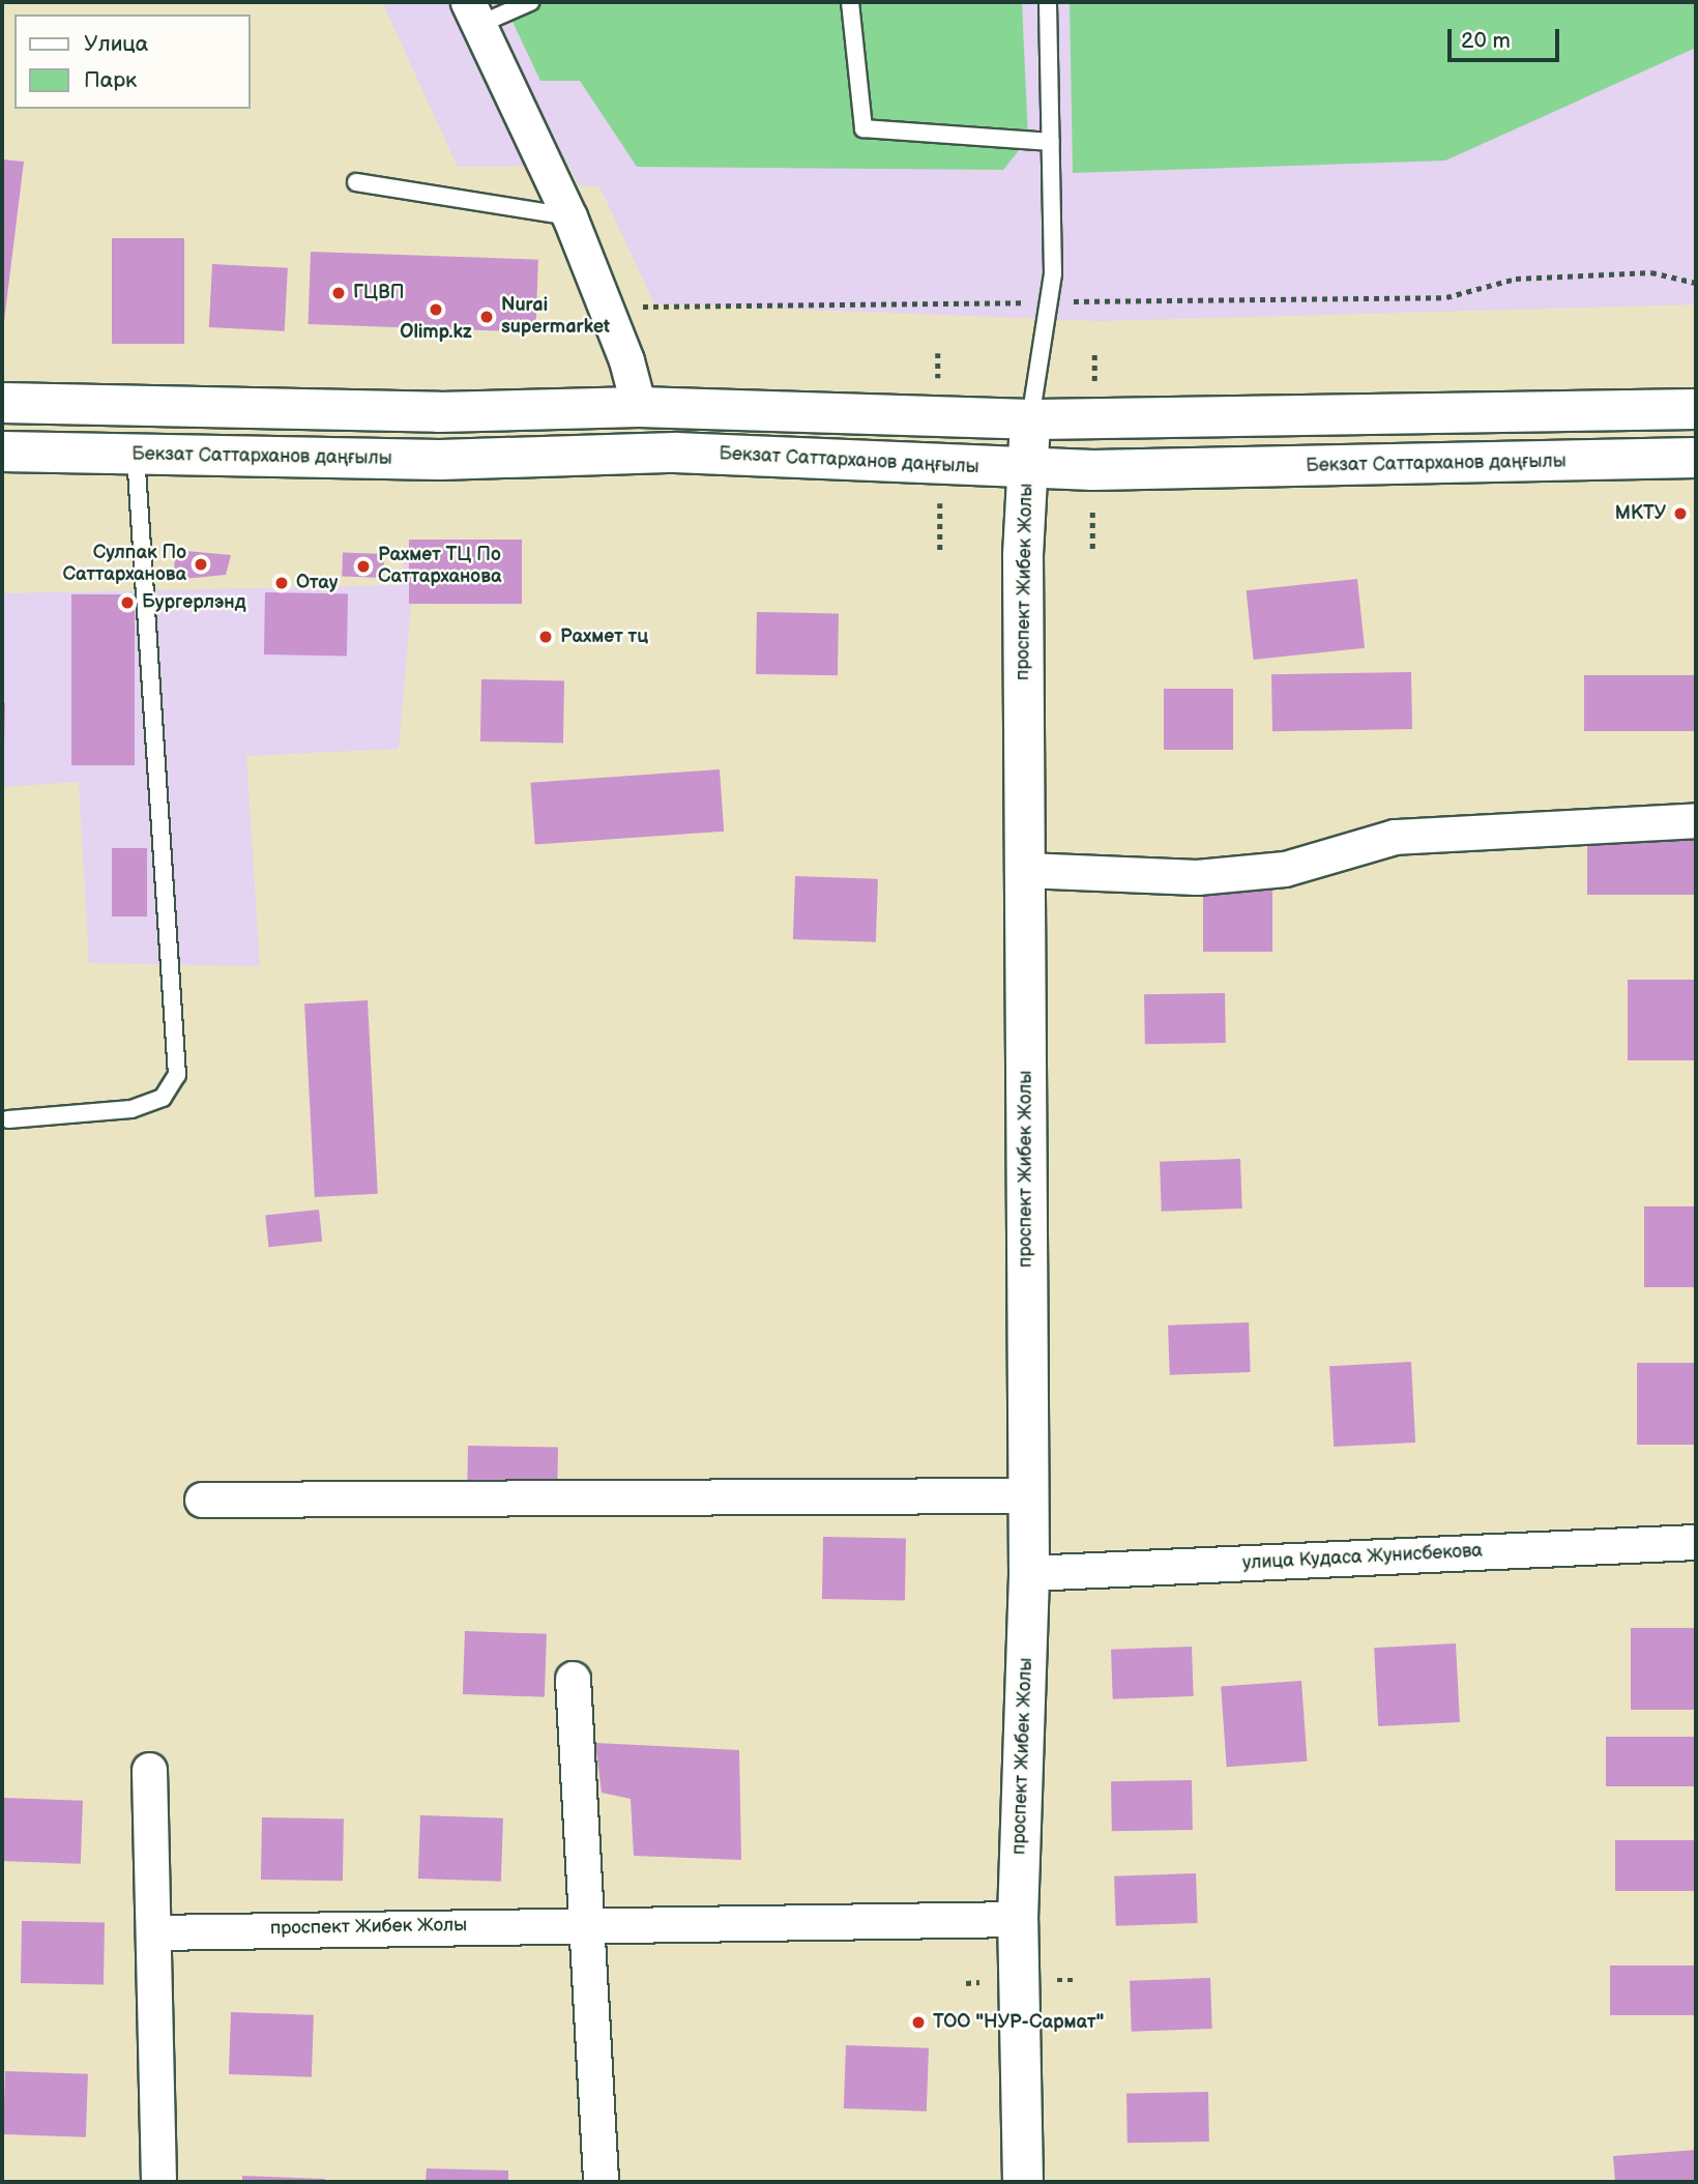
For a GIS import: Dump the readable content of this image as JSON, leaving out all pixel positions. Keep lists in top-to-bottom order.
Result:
{
  "streets": {
    "main road": ["Бекзат Саттарханов даңғылы", "проспект Жибек Жолы"],
    "street": ["улица Кудаса Жунисбекова"]
  },
  "crossings": [
    ["Бекзат Саттарханов даңғылы", "проспект Жибек Жолы"],
    ["проспект Жибек Жолы", "улица Кудаса Жунисбекова"]
  ],
  "places": [
    "ГЦВП",
    "Olimp.kz",
    "Nurai supermarket",
    "МКТУ",
    "Сулпак По Саттарханова",
    "Рахмет ТЦ По Саттарханова",
    "Отау",
    "Бургерлэнд",
    "Рахмет тц",
    "ТОО \"НУР-Сармат\""
  ],
  "legend": ["Улица", "Парк"],
  "scale_bar": "20 m"
}
